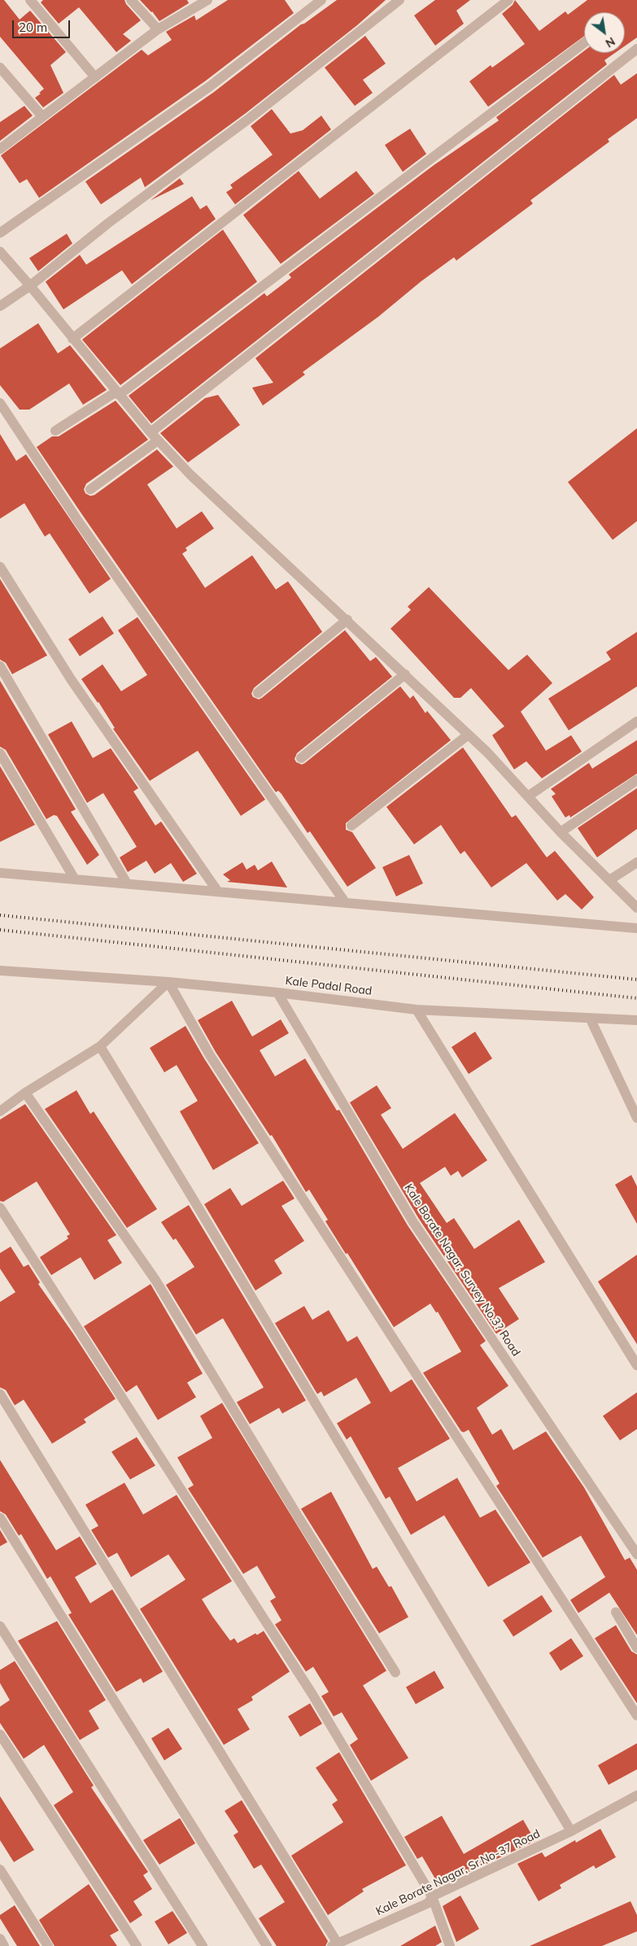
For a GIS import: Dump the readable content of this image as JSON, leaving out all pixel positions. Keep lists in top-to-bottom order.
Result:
{
  "streets": {
    "street": ["Kale Padal Road", "Kale Borate Nagar, Survey No.3? Road", "Kale Borate Nagar, Sr.No-37 Road"]
  },
  "crossings": [
    ["Kale Padal Road", "Kale Borate Nagar, Survey No.3? Road"]
  ],
  "scale_bar": "20 m",
  "north": "bottom right"
}
